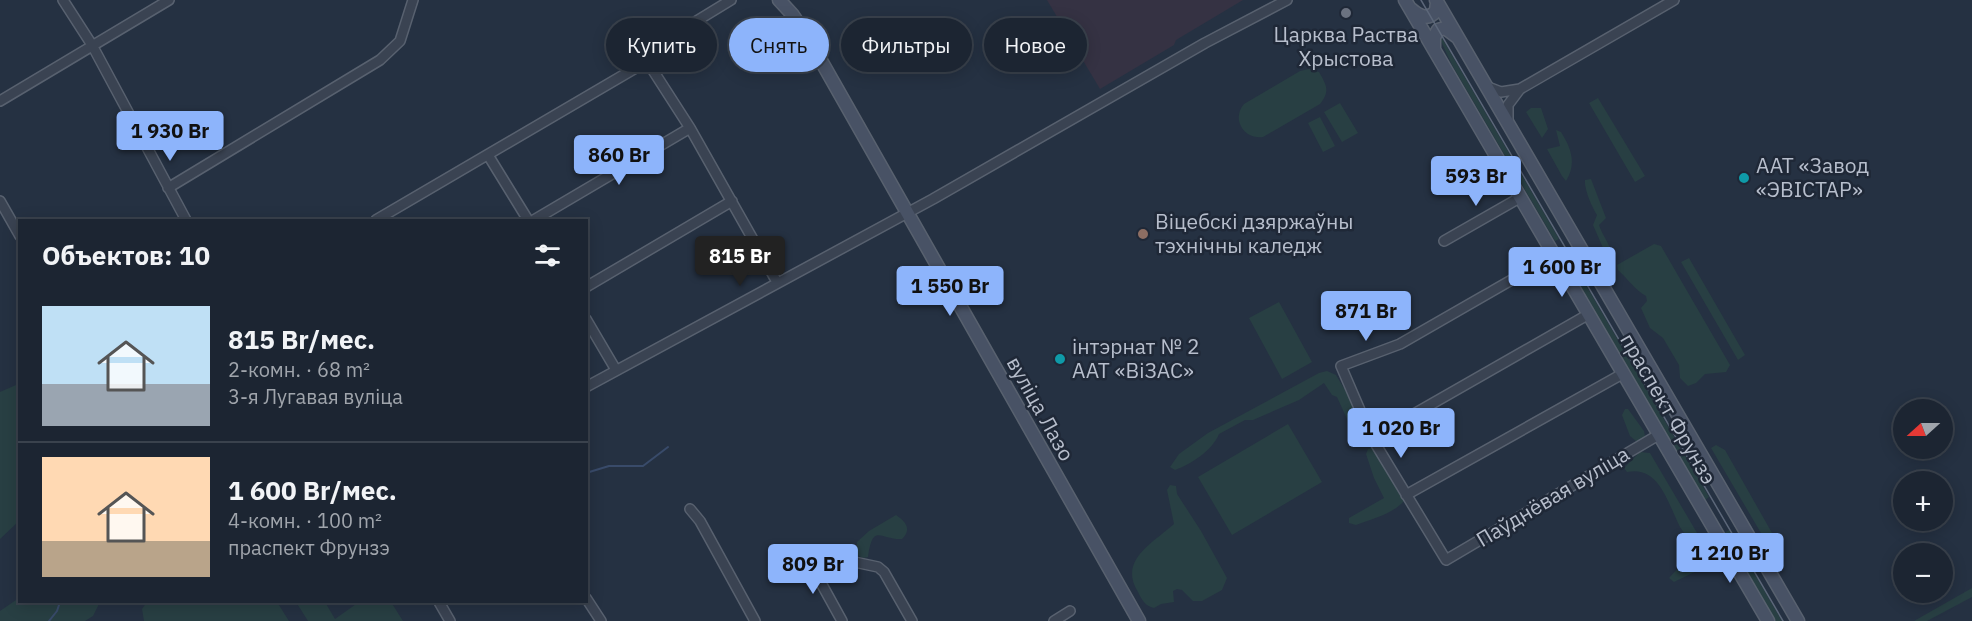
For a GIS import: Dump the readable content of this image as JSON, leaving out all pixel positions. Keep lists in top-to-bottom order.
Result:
{
  "streets": {
    "main road": ["вуліца Лазо", "праспект Фрунзэ"],
    "street": ["Паўднёвая вуліца"]
  },
  "crossings": [
    ["праспект Фрунзэ", "Паўднёвая вуліца"]
  ],
  "places": [
    "Царква Раства Хрыстова",
    "ААТ «Завод «ЭВІСТАР»",
    "Віцебскі дзяржаўны тэхнічны каледж",
    "інтэрнат № 2 ААТ «ВіЗАС»"
  ],
  "north": "left",
  "page": {
    "chip": [
      "Купить",
      "Снять",
      "Фильтры",
      "Новое"
    ],
    "price": [
      "1 930 Br",
      "860 Br",
      "593 Br",
      "815 Br",
      "1 600 Br",
      "1 550 Br",
      "871 Br",
      "1 020 Br",
      "1 210 Br",
      "809 Br"
    ],
    "heading": "Объектов: 10",
    "list": [
      {
        "name": "815 Br/мес.",
        "note": "2-комн. · 68 m² · 3-я Лугавая вуліца"
      },
      {
        "name": "1 600 Br/мес.",
        "note": "4-комн. · 100 m² · праспект Фрунзэ"
      }
    ],
    "map_buttons": ["+", "−"]
  }
}
